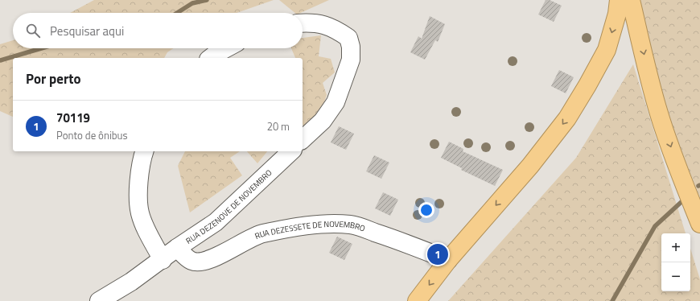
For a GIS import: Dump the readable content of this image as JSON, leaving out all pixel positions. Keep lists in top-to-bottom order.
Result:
{
  "streets": {
    "street": ["RUA DEZENOVE DE NOVEMBRO", "RUA DEZESSETE DE NOVEMBRO"]
  },
  "crossings": [
    ["RUA DEZENOVE DE NOVEMBRO", "RUA DEZESSETE DE NOVEMBRO"]
  ],
  "page": {
    "search": "Pesquisar aqui",
    "heading": "Por perto",
    "list": [
      {
        "mark": "1",
        "name": "70119",
        "note": "Ponto de ônibus",
        "value": "20 m"
      }
    ],
    "map_buttons": ["+", "−"],
    "pins": "1"
  }
}
